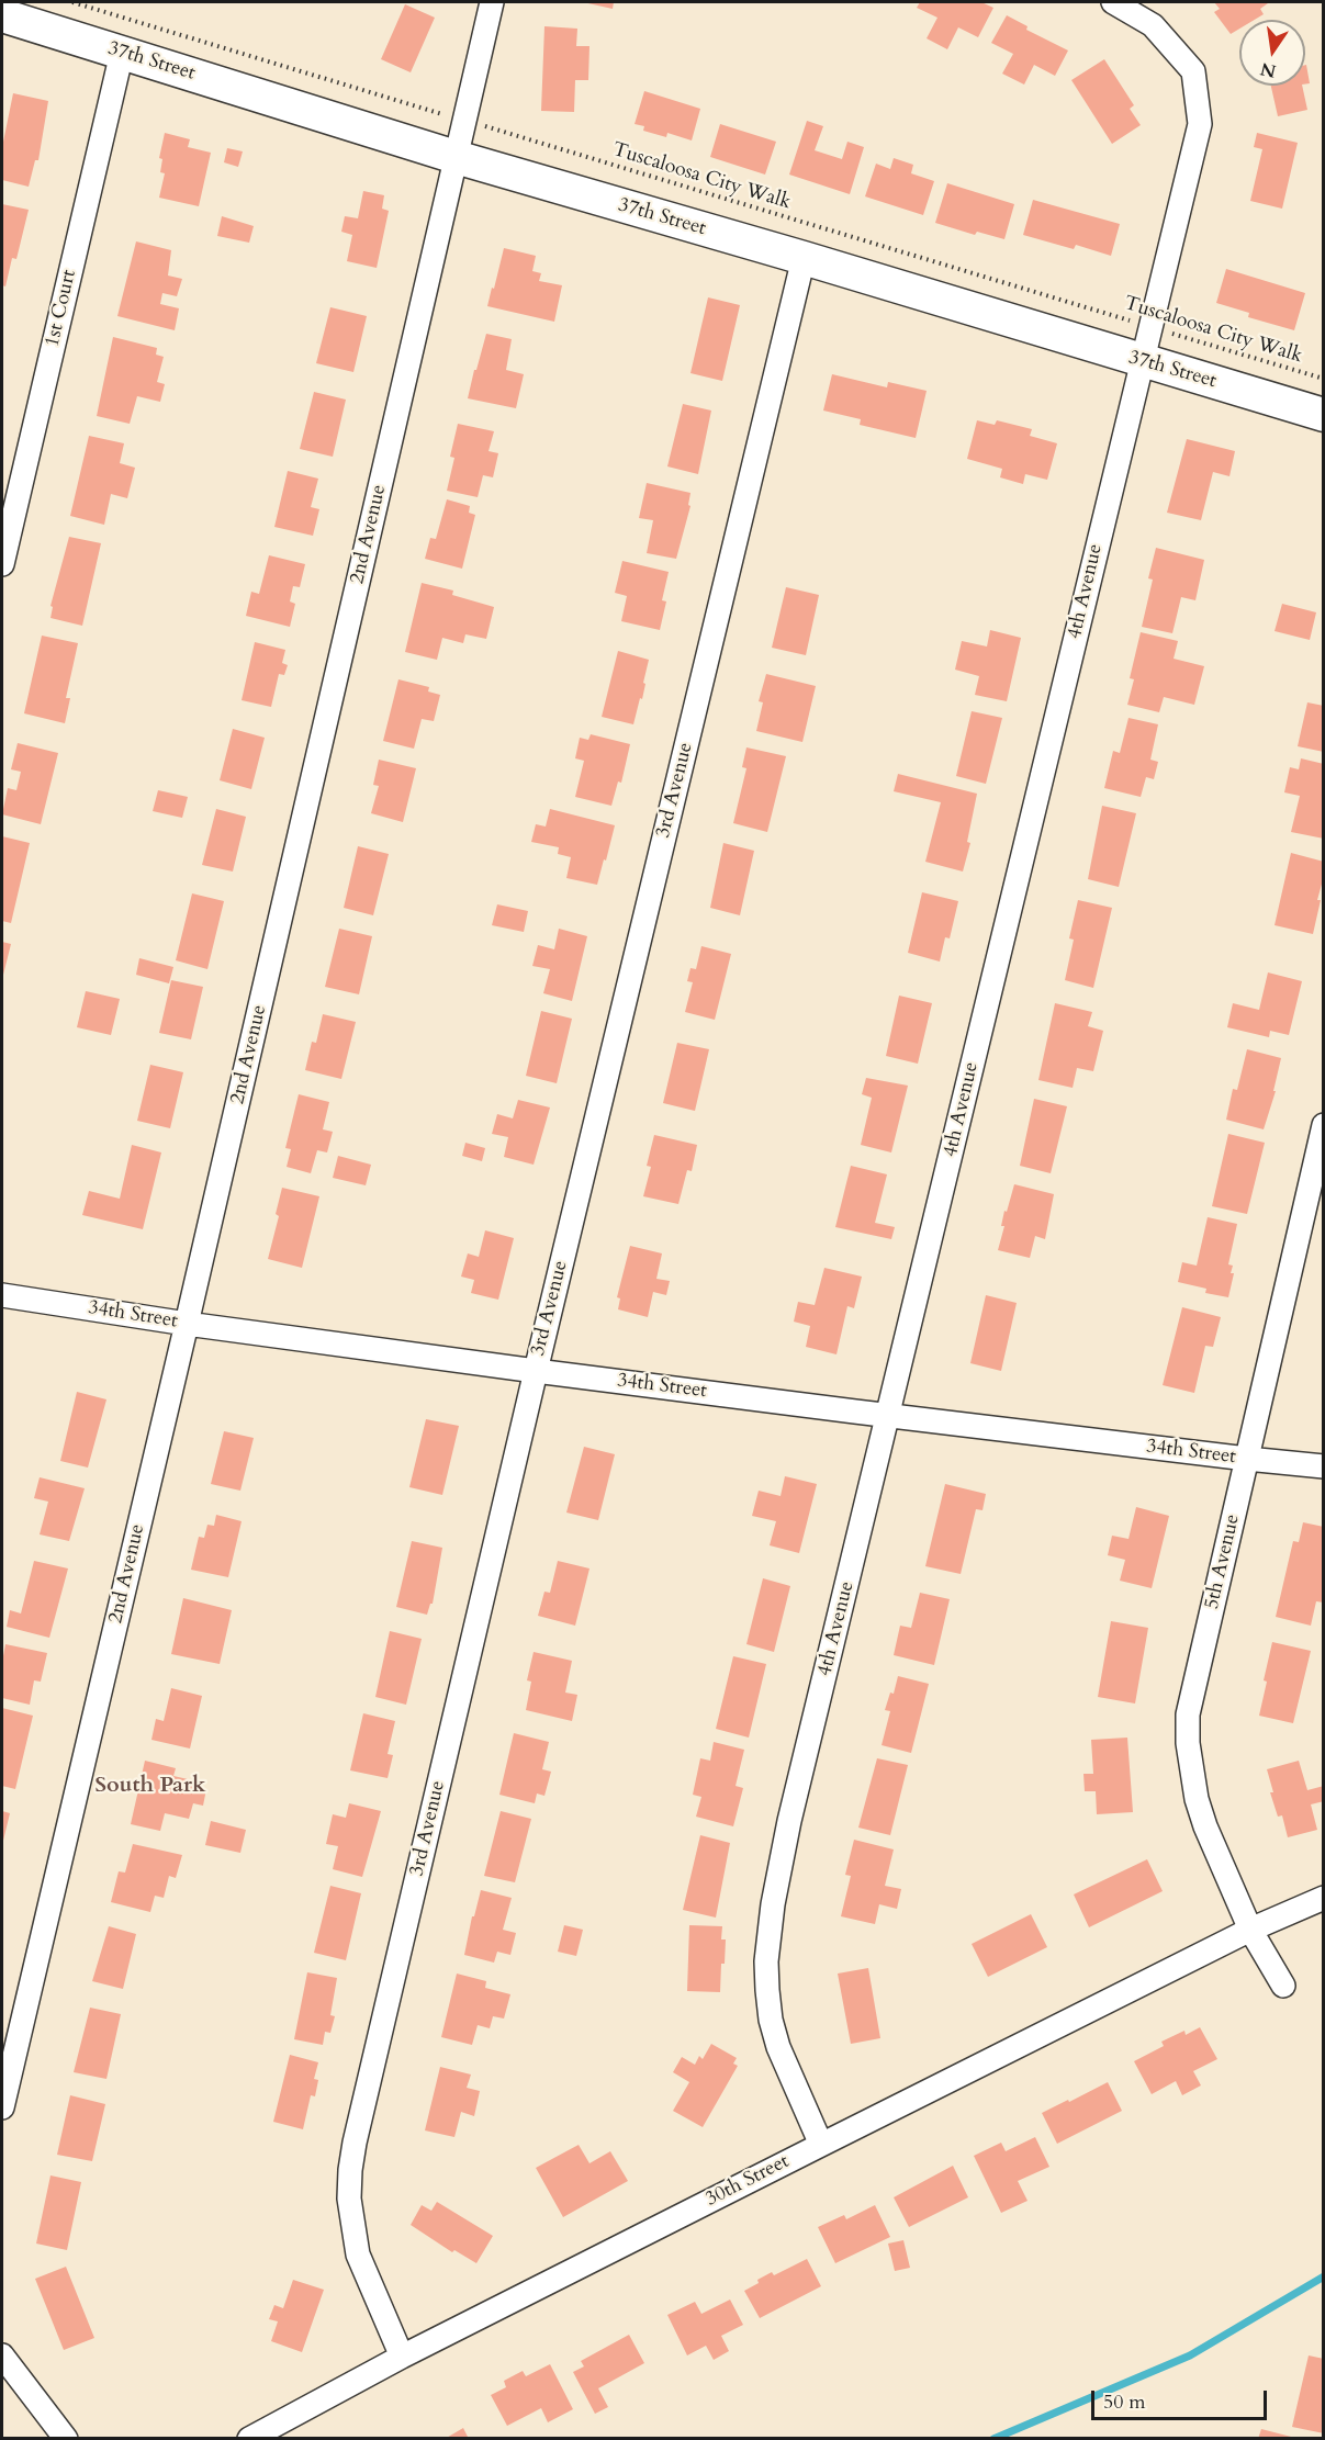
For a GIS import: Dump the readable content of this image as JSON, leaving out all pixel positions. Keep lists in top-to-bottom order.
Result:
{
  "streets": {
    "street": [
      "37th Street",
      "1st Court",
      "2nd Avenue",
      "4th Avenue",
      "3rd Avenue",
      "34th Street",
      "5th Avenue",
      "30th Street"
    ],
    "path": ["Tuscaloosa City Walk"]
  },
  "crossings": [
    ["37th Street", "1st Court"],
    ["37th Street", "2nd Avenue"],
    ["37th Street", "4th Avenue"],
    ["37th Street", "3rd Avenue"],
    ["Tuscaloosa City Walk", "2nd Avenue"],
    ["Tuscaloosa City Walk", "4th Avenue"],
    ["2nd Avenue", "34th Street"],
    ["4th Avenue", "34th Street"],
    ["4th Avenue", "30th Street"],
    ["3rd Avenue", "34th Street"],
    ["3rd Avenue", "30th Street"],
    ["34th Street", "5th Avenue"],
    ["5th Avenue", "30th Street"]
  ],
  "districts": ["South Park"],
  "scale_bar": "50 m",
  "north": "bottom"
}
